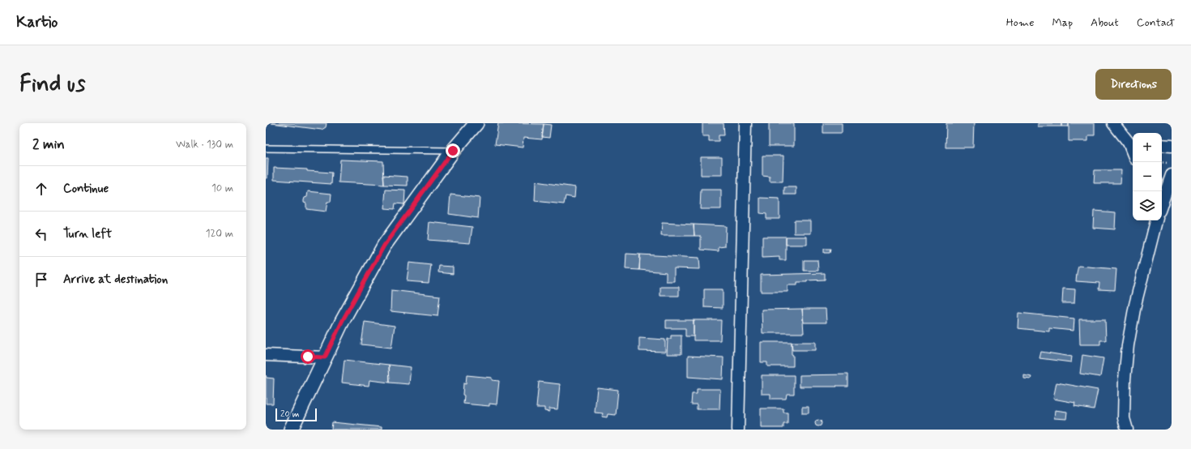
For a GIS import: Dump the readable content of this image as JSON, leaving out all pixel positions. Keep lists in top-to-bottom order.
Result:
{
  "scale_bar": "20 m",
  "page": {
    "header": "Kartio",
    "nav": [
      "Home",
      "Map",
      "About",
      "Contact"
    ],
    "buttons": "Directions",
    "title": "Find us",
    "heading": ["2 min", "Walk · 130 m"],
    "map_buttons": ["+", "−"],
    "list": [
      ["Continue", "10 m"],
      ["Turn left", "120 m"],
      "Arrive at destination"
    ],
    "scale": "20 m"
  }
}
